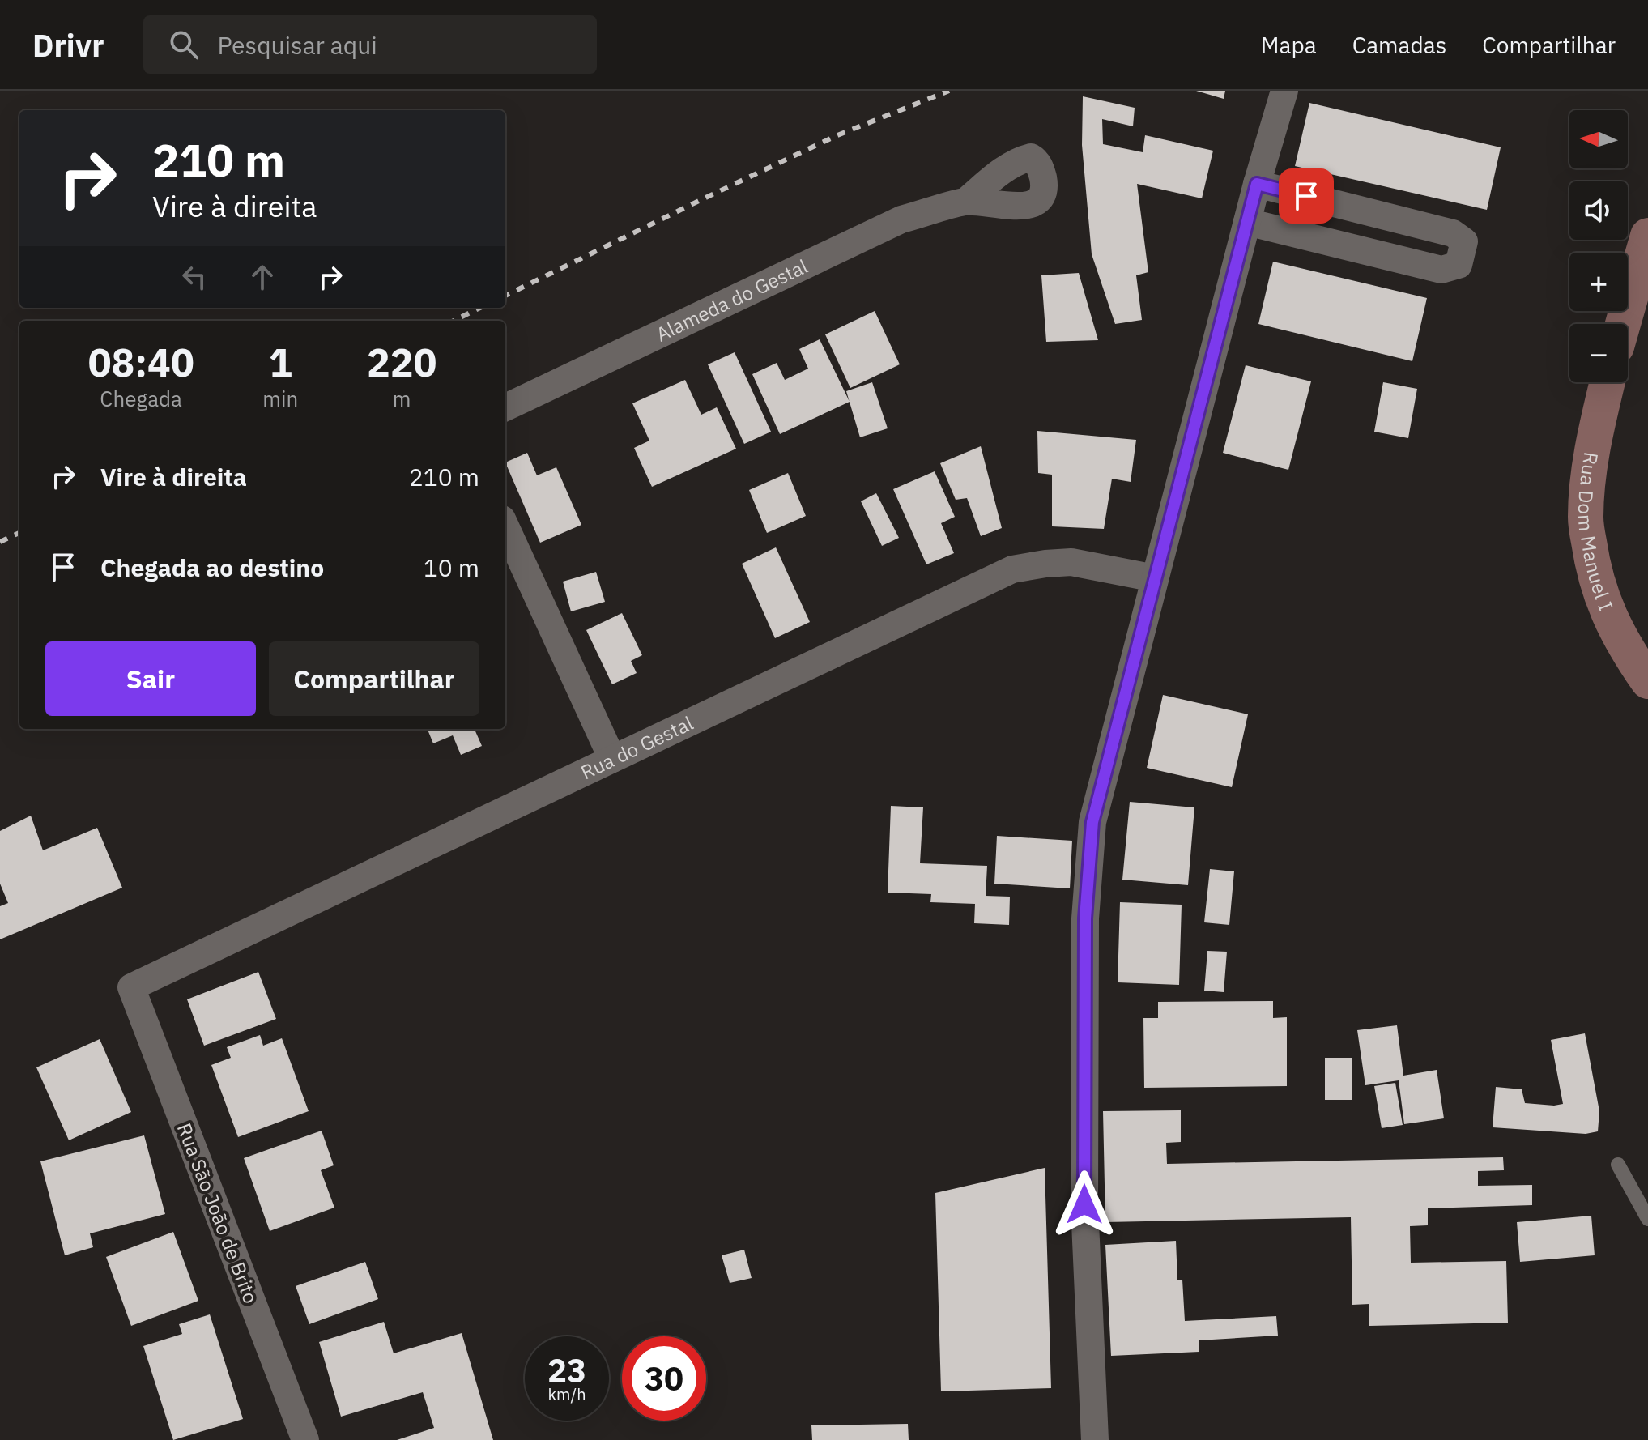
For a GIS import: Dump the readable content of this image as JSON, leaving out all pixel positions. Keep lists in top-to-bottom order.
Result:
{
  "streets": {
    "main road": ["Rua Dom Manuel I"],
    "street": ["Alameda do Gestal", "Rua do Gestal", "Rua São João de Brito"]
  },
  "crossings": [
    ["Rua do Gestal", "Rua São João de Brito"]
  ],
  "north": "left",
  "page": {
    "header": "Drivr",
    "search": "Pesquisar aqui",
    "nav": ["Mapa", "Camadas", "Compartilhar"],
    "map_buttons": ["+", "−"],
    "turn": ["210 m", "Vire à direita"],
    "eta": [
      "08:40",
      "Chegada",
      "1",
      "min",
      "220",
      "m"
    ],
    "list": [
      {
        "name": "Vire à direita",
        "value": "210 m"
      },
      {
        "name": "Chegada ao destino",
        "value": "10 m"
      }
    ],
    "buttons": ["Sair", "Compartilhar"],
    "speed": "23 km/h",
    "limit": "30"
  }
}
